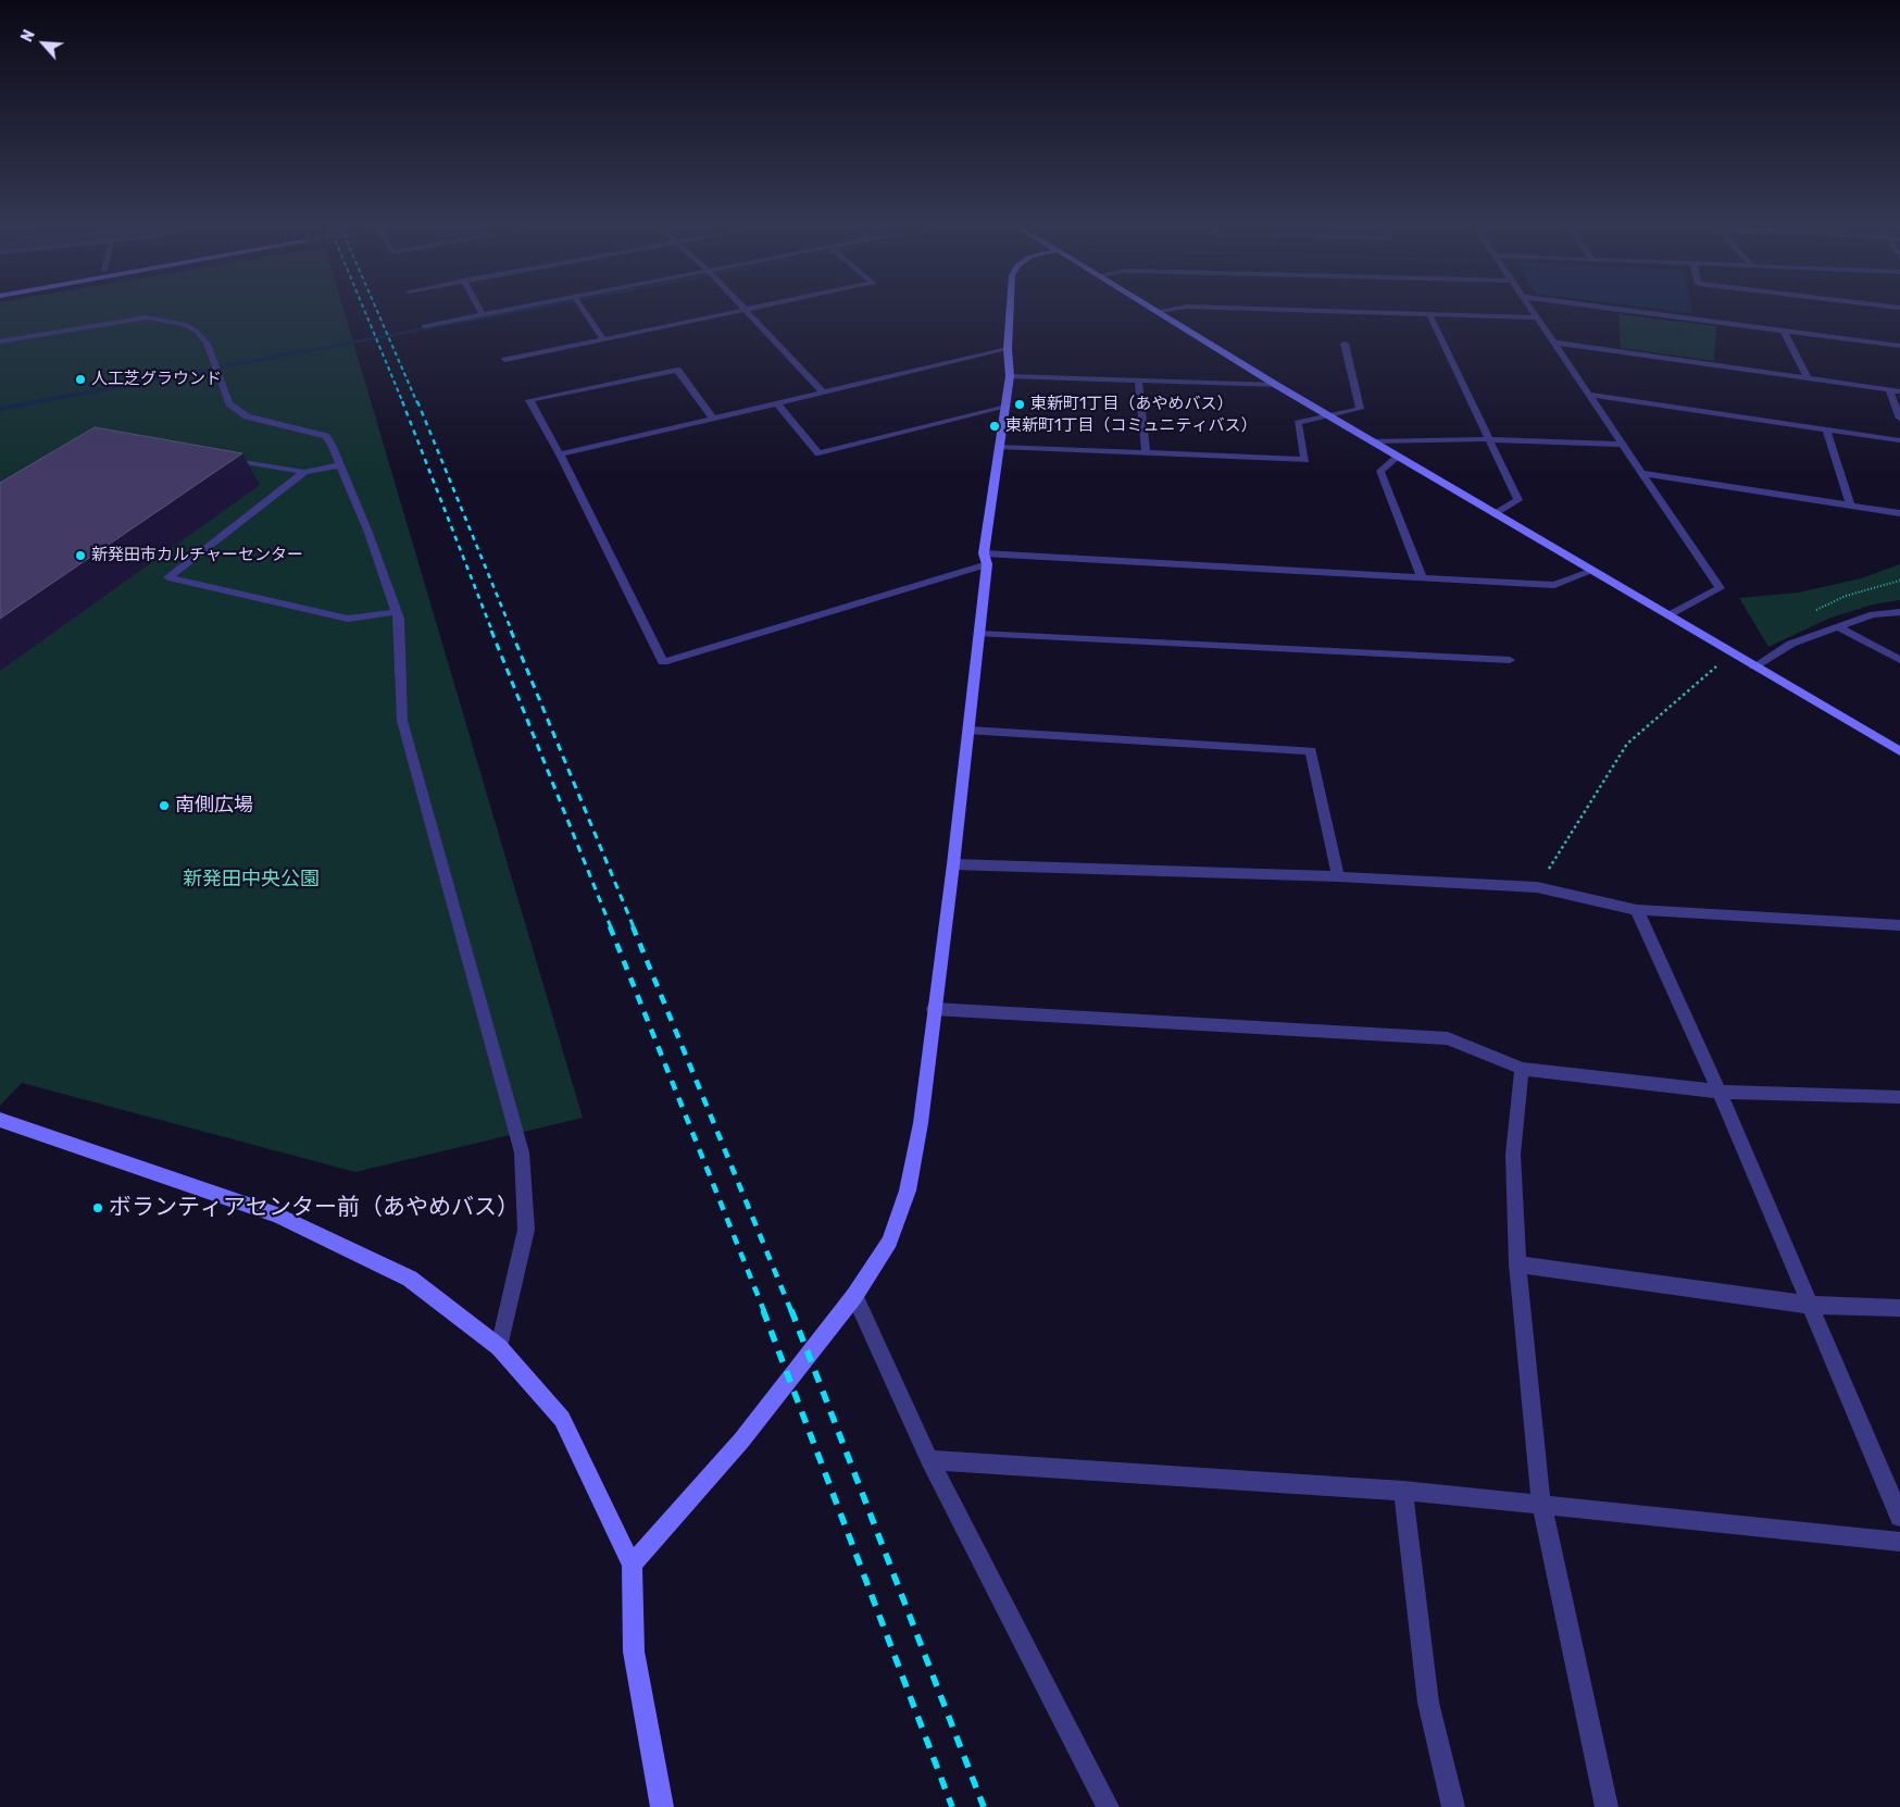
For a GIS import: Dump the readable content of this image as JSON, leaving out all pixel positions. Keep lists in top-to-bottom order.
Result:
{
  "parks": ["新発田中央公園"],
  "places": [
    "人工芝グラウンド",
    "東新町1丁目（あやめバス）",
    "東新町1丁目（コミュニティバス）",
    "新発田市カルチャーセンター",
    "南側広場",
    "ボランティアセンター前（あやめバス）"
  ],
  "north": "top left"
}
